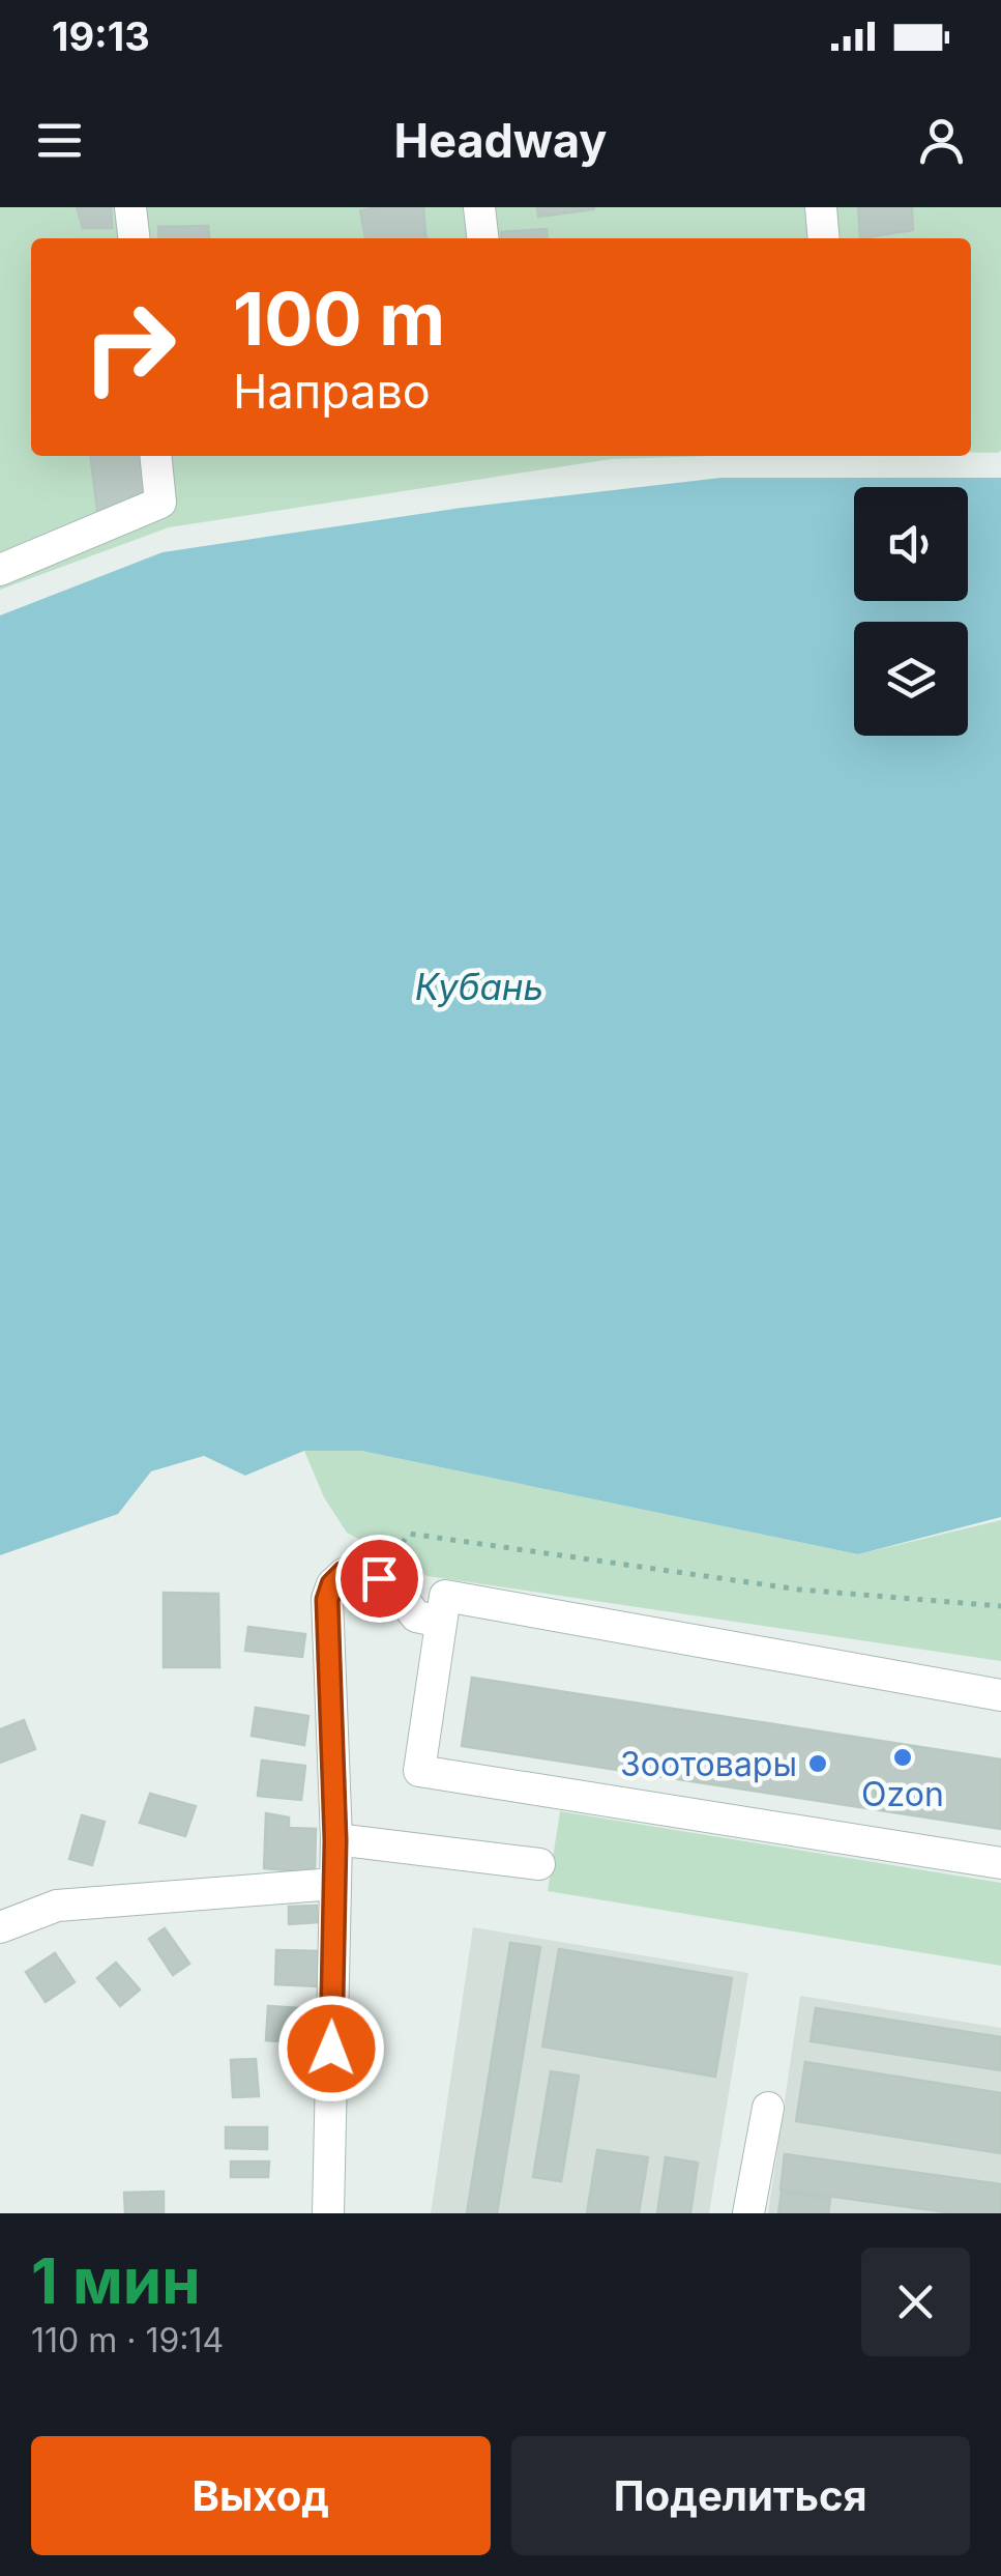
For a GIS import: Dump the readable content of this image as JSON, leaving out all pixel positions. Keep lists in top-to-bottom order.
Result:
{
  "water": ["Кубань"],
  "places": ["Ozon", "Зоотовары"],
  "page": {
    "status": "19:13",
    "header": "Headway",
    "turn": ["100 m", "Направо"],
    "heading": ["1 мин", "110 m · 19:14"],
    "buttons": ["Выход", "Поделиться"]
  }
}
